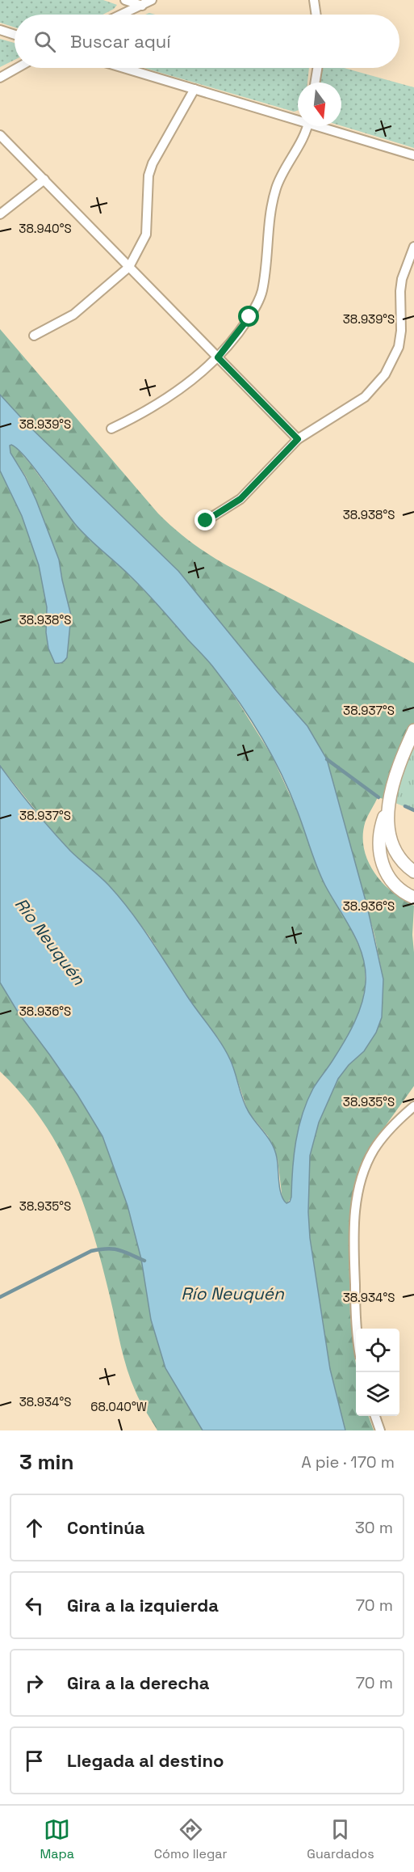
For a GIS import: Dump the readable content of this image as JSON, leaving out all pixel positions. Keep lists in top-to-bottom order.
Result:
{
  "water": ["Río Neuquén"],
  "north": "bottom",
  "page": {
    "search": "Buscar aquí",
    "heading": ["3 min", "A pie · 170 m"],
    "list": [
      ["Continúa", "30 m"],
      ["Gira a la izquierda", "70 m"],
      ["Gira a la derecha", "70 m"],
      "Llegada al destino"
    ],
    "nav": ["Mapa", "Cómo llegar", "Guardados"]
  },
  "coordinates": [
    "38.940°S",
    "38.939°S",
    "38.938°S",
    "38.937°S",
    "38.936°S",
    "38.935°S",
    "38.934°S",
    "68.040°W"
  ]
}
